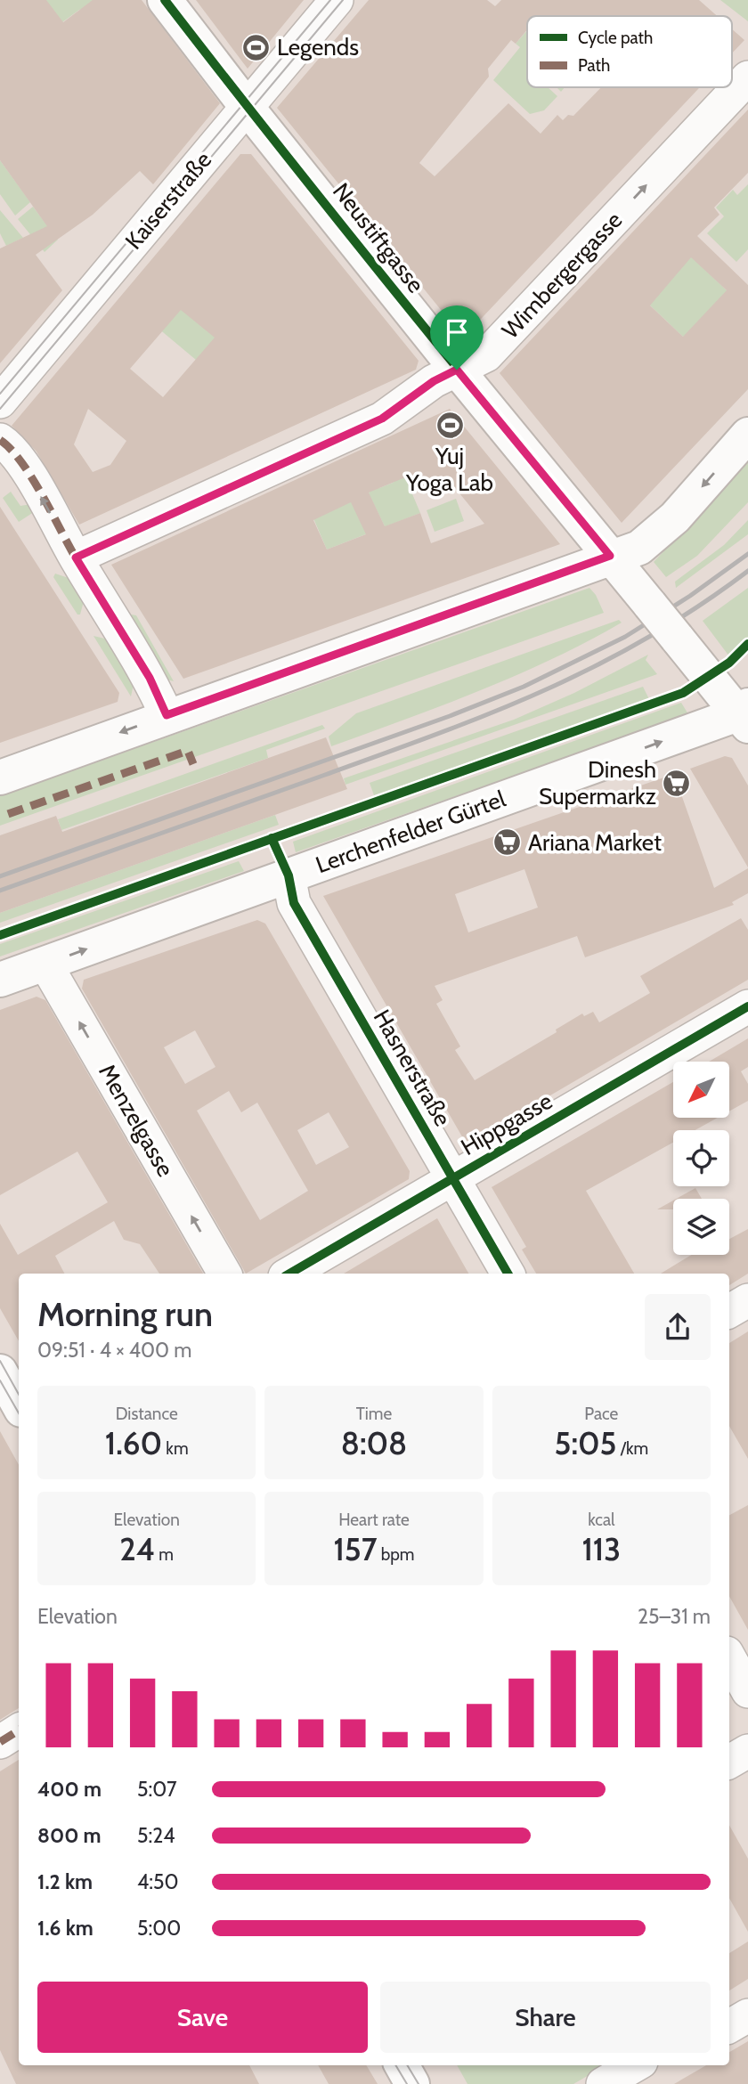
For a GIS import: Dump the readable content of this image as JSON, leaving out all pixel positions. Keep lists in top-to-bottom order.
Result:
{
  "streets": {
    "main road": ["Neustiftgasse", "Lerchenfelder Gürtel"],
    "street": [
      "Kaiserstraße",
      "Wimbergergasse",
      "Hasnerstraße",
      "Menzelgasse",
      "Hippgasse"
    ]
  },
  "crossings": [
    ["Kaiserstraße", "Neustiftgasse"],
    ["Neustiftgasse", "Wimbergergasse"],
    ["Neustiftgasse", "Lerchenfelder Gürtel"],
    ["Lerchenfelder Gürtel", "Hasnerstraße"],
    ["Lerchenfelder Gürtel", "Menzelgasse"],
    ["Hasnerstraße", "Hippgasse"]
  ],
  "one_way": ["Wimbergergasse", "Menzelgasse"],
  "places": {
    "sports": ["Legends", "Yuj Yoga Lab"],
    "supermarket": ["Dinesh Supermarkz", "Ariana Market"]
  },
  "legend": ["Cycle path", "Path"],
  "north": "bottom left",
  "page": {
    "heading": ["Morning run", "09:51 · 4 × 400 m"],
    "stats": [
      ["Distance", "1.60 km"],
      ["Time", "8:08"],
      ["Pace", "5:05 /km"],
      ["Elevation", "24 m"],
      ["Heart rate", "157 bpm"],
      ["kcal", "113"]
    ],
    "chart": ["Elevation", "25–31 m"],
    "list": [
      {
        "name": "400 m",
        "note": "5:07"
      },
      {
        "name": "800 m",
        "note": "5:24"
      },
      {
        "name": "1.2 km",
        "note": "4:50"
      },
      {
        "name": "1.6 km",
        "note": "5:00"
      }
    ],
    "buttons": ["Save", "Share"]
  }
}
